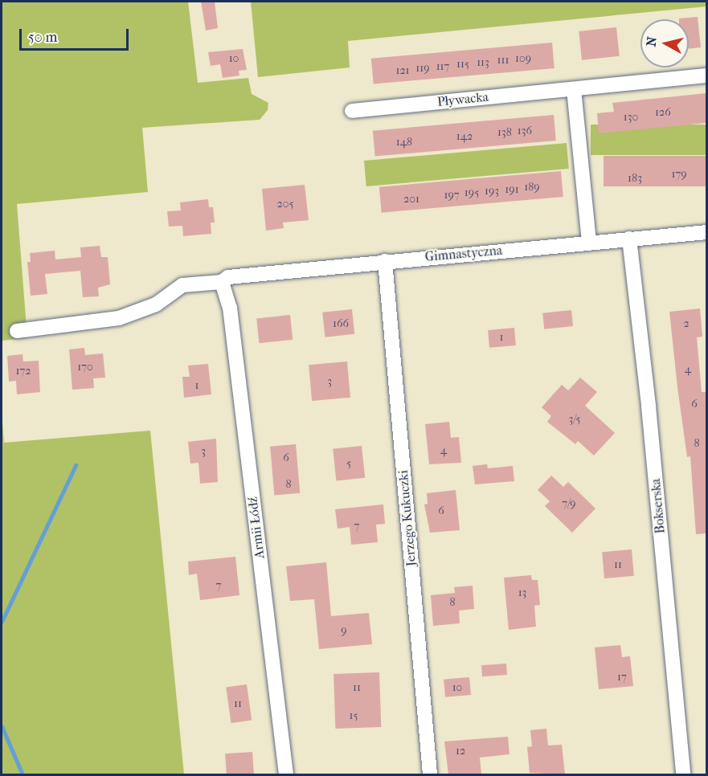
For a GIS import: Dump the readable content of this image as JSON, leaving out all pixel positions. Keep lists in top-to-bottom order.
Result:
{
  "streets": {
    "street": [
      "Pływacka",
      "Gimnastyczna",
      "Bokserska",
      "Jerzego Kukuczki",
      "Armii Łódź"
    ]
  },
  "crossings": [
    ["Gimnastyczna", "Bokserska"],
    ["Gimnastyczna", "Jerzego Kukuczki"],
    ["Gimnastyczna", "Armii Łódź"]
  ],
  "house_numbers": [
    "10",
    "109",
    "111",
    "113",
    "115",
    "117",
    "119",
    "121",
    "126",
    "130",
    "136",
    "138",
    "142",
    "148",
    "179",
    "183",
    "189",
    "191",
    "193",
    "195",
    "197",
    "201",
    "205",
    "166",
    "2",
    "1",
    "170",
    "4",
    "172",
    "3",
    "1",
    "6",
    "3/5",
    "8",
    "4",
    "3",
    "6",
    "5",
    "8",
    "7/9",
    "6",
    "7",
    "11",
    "7",
    "13",
    "8",
    "9",
    "17",
    "11",
    "10",
    "11",
    "15",
    "12"
  ],
  "scale_bar": "50 m",
  "north": "left"
}
